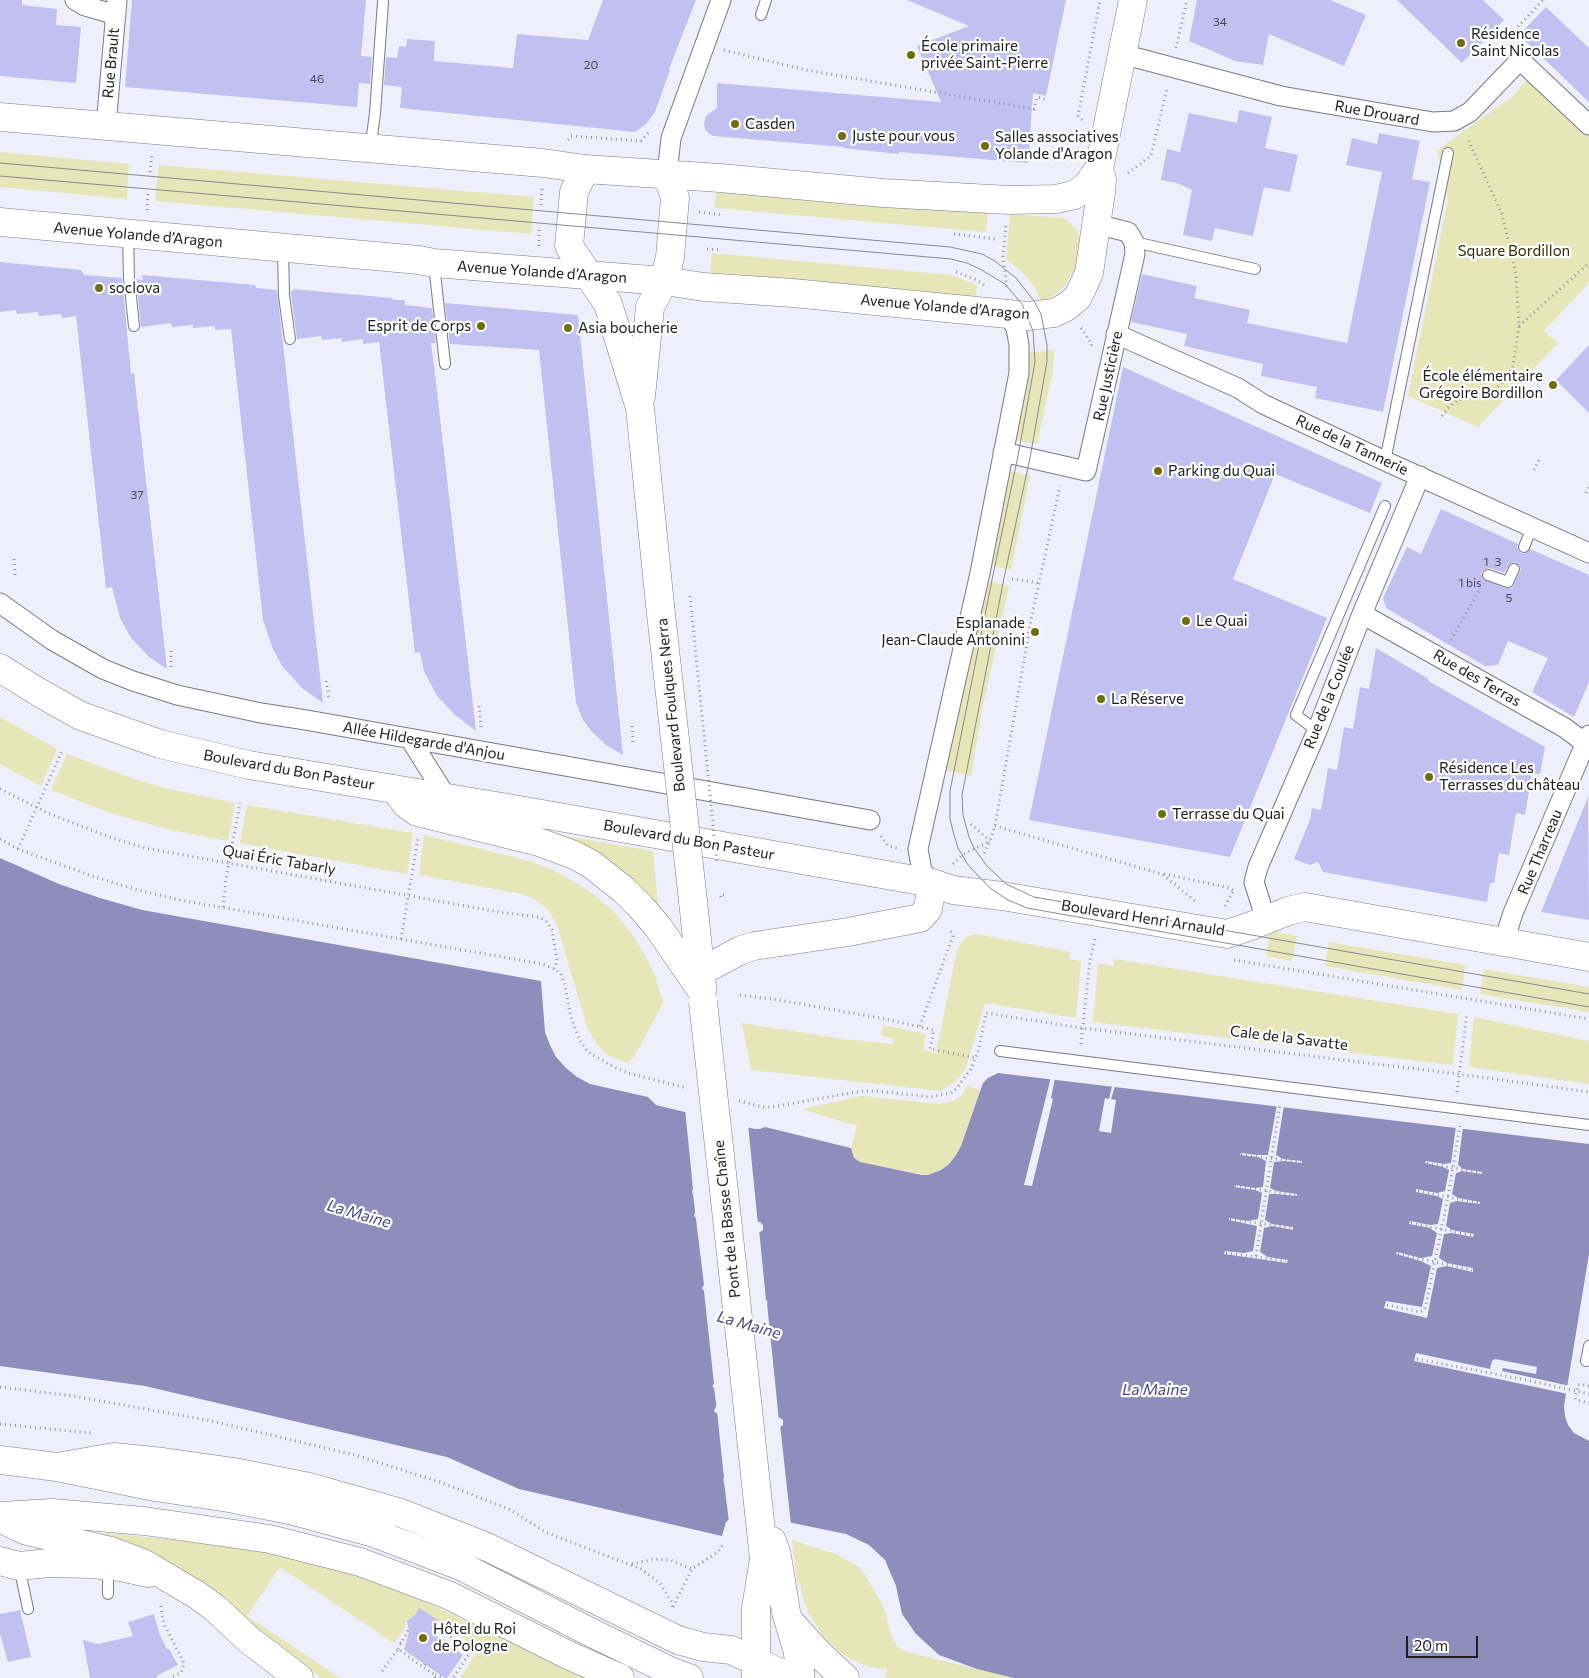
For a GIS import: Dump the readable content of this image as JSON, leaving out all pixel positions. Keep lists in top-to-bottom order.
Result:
{
  "streets": {
    "main road": [
      "Avenue Yolande d’Aragon",
      "Boulevard Foulques Nerra",
      "Boulevard du Bon Pasteur",
      "Boulevard Henri Arnauld",
      "Pont de la Basse Chaîne"
    ],
    "street": [
      "Rue Brault",
      "Rue Drouard",
      "Rue Justicière",
      "Rue de la Tannerie",
      "Rue des Terras",
      "Rue de la Coulée",
      "Allée Hildegarde d'Anjou",
      "Rue Tharreau"
    ],
    "path": ["Quai Éric Tabarly", "Cale de la Savatte"]
  },
  "crossings": [
    ["Avenue Yolande d’Aragon", "Boulevard Foulques Nerra"],
    ["Rue Justicière", "Rue de la Tannerie"],
    ["Rue de la Tannerie", "Rue de la Coulée"],
    ["Rue des Terras", "Rue de la Coulée"],
    ["Rue des Terras", "Rue Tharreau"],
    ["Rue de la Coulée", "Boulevard Henri Arnauld"],
    ["Boulevard Foulques Nerra", "Pont de la Basse Chaîne"],
    ["Boulevard du Bon Pasteur", "Boulevard Henri Arnauld"],
    ["Rue Tharreau", "Boulevard Henri Arnauld"]
  ],
  "water": ["La Maine"],
  "parks": ["Square Bordillon"],
  "places": [
    "Résidence Saint Nicolas",
    "École primaire privée Saint-Pierre",
    "Casden",
    "Juste pour vous",
    "Salles associatives Yolande d'Aragon",
    "soclova",
    "Esprit de Corps",
    "Asia boucherie",
    "École élémentaire Grégoire Bordillon",
    "Parking du Quai",
    "Le Quai",
    "Esplanade Jean-Claude Antonini",
    "La Réserve",
    "Résidence Les Terrasses du château",
    "Terrasse du Quai",
    "Hôtel du Roi de Pologne"
  ],
  "house_numbers": [
    "34",
    "20",
    "46",
    "37",
    "1",
    "3",
    "1 bis",
    "5"
  ],
  "scale_bar": "20 m"
}
